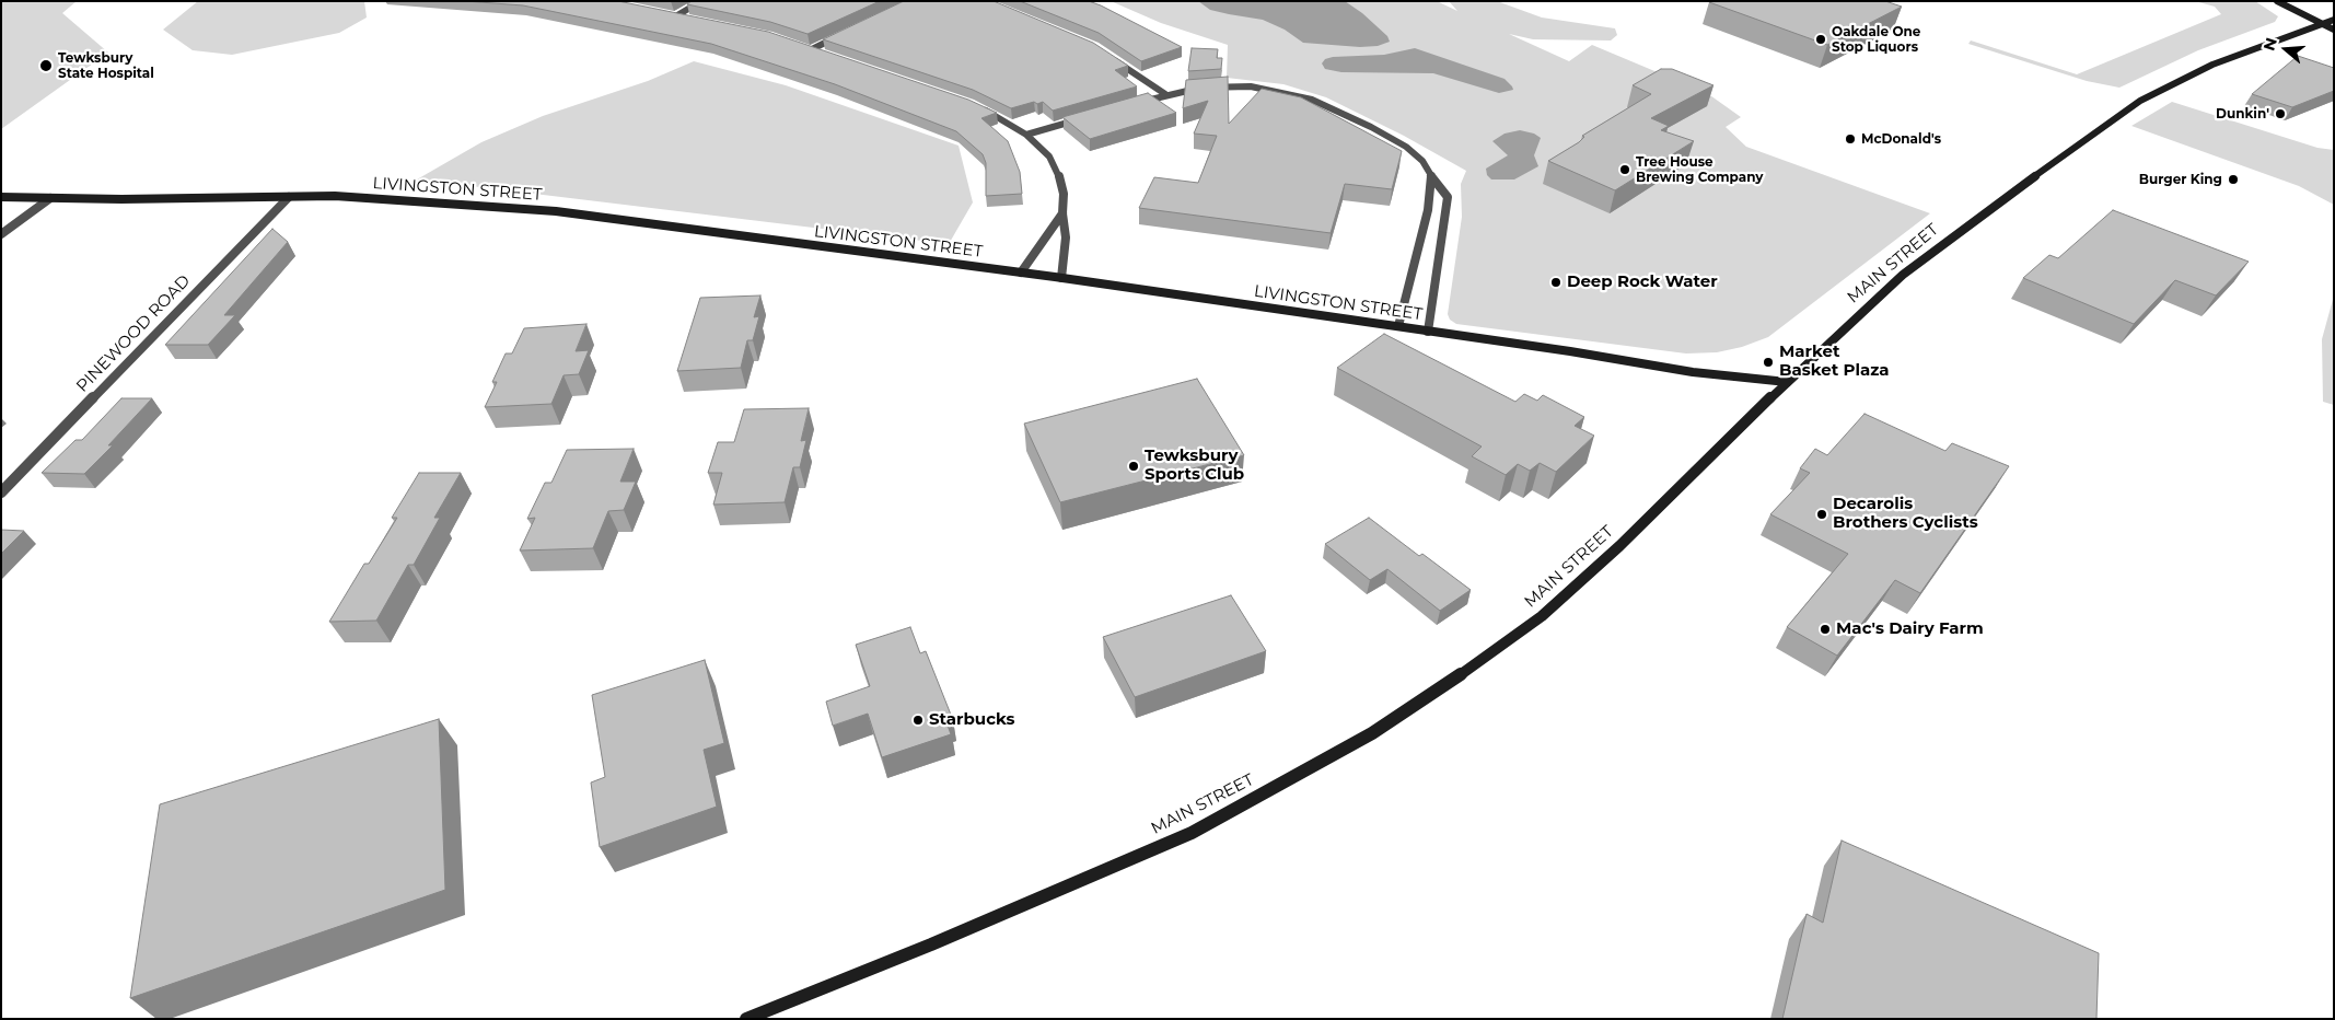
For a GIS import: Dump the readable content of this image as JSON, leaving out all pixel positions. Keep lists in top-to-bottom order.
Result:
{
  "streets": {
    "main road": ["LIVINGSTON STREET", "MAIN STREET"],
    "street": ["PINEWOOD ROAD"]
  },
  "crossings": [
    ["LIVINGSTON STREET", "MAIN STREET"],
    ["LIVINGSTON STREET", "PINEWOOD ROAD"]
  ],
  "places": [
    "Oakdale One Stop Liquors",
    "Tewksbury State Hospital",
    "Dunkin'",
    "McDonald's",
    "Tree House Brewing Company",
    "Burger King",
    "Deep Rock Water",
    "Market Basket Plaza",
    "Tewksbury Sports Club",
    "Decarolis Brothers Cyclists",
    "Mac's Dairy Farm",
    "Starbucks"
  ],
  "north": "left"
}
